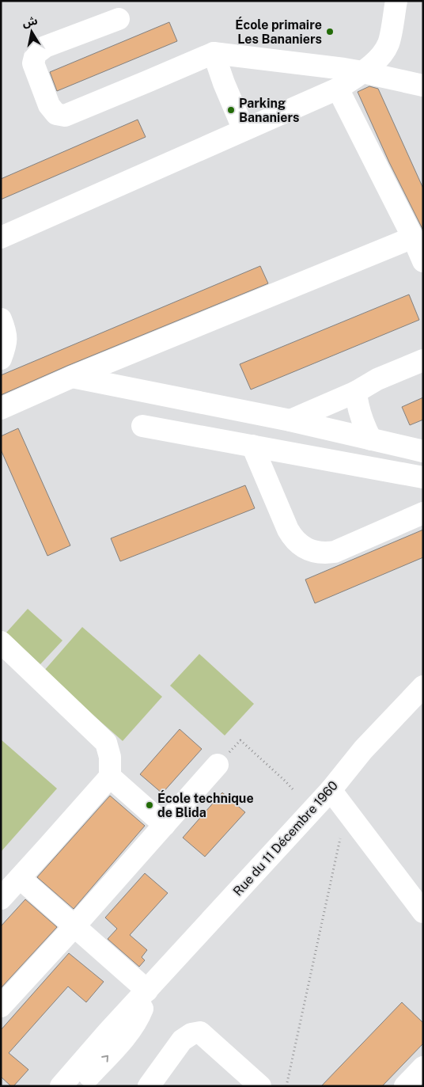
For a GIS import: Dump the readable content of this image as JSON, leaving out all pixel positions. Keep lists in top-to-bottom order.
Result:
{
  "streets": {
    "street": ["Rue du 11 Décembre 1960"]
  },
  "places": ["École primaire Les Bananiers", "Parking Bananiers", "École technique de Blida"],
  "north": "top"
}
